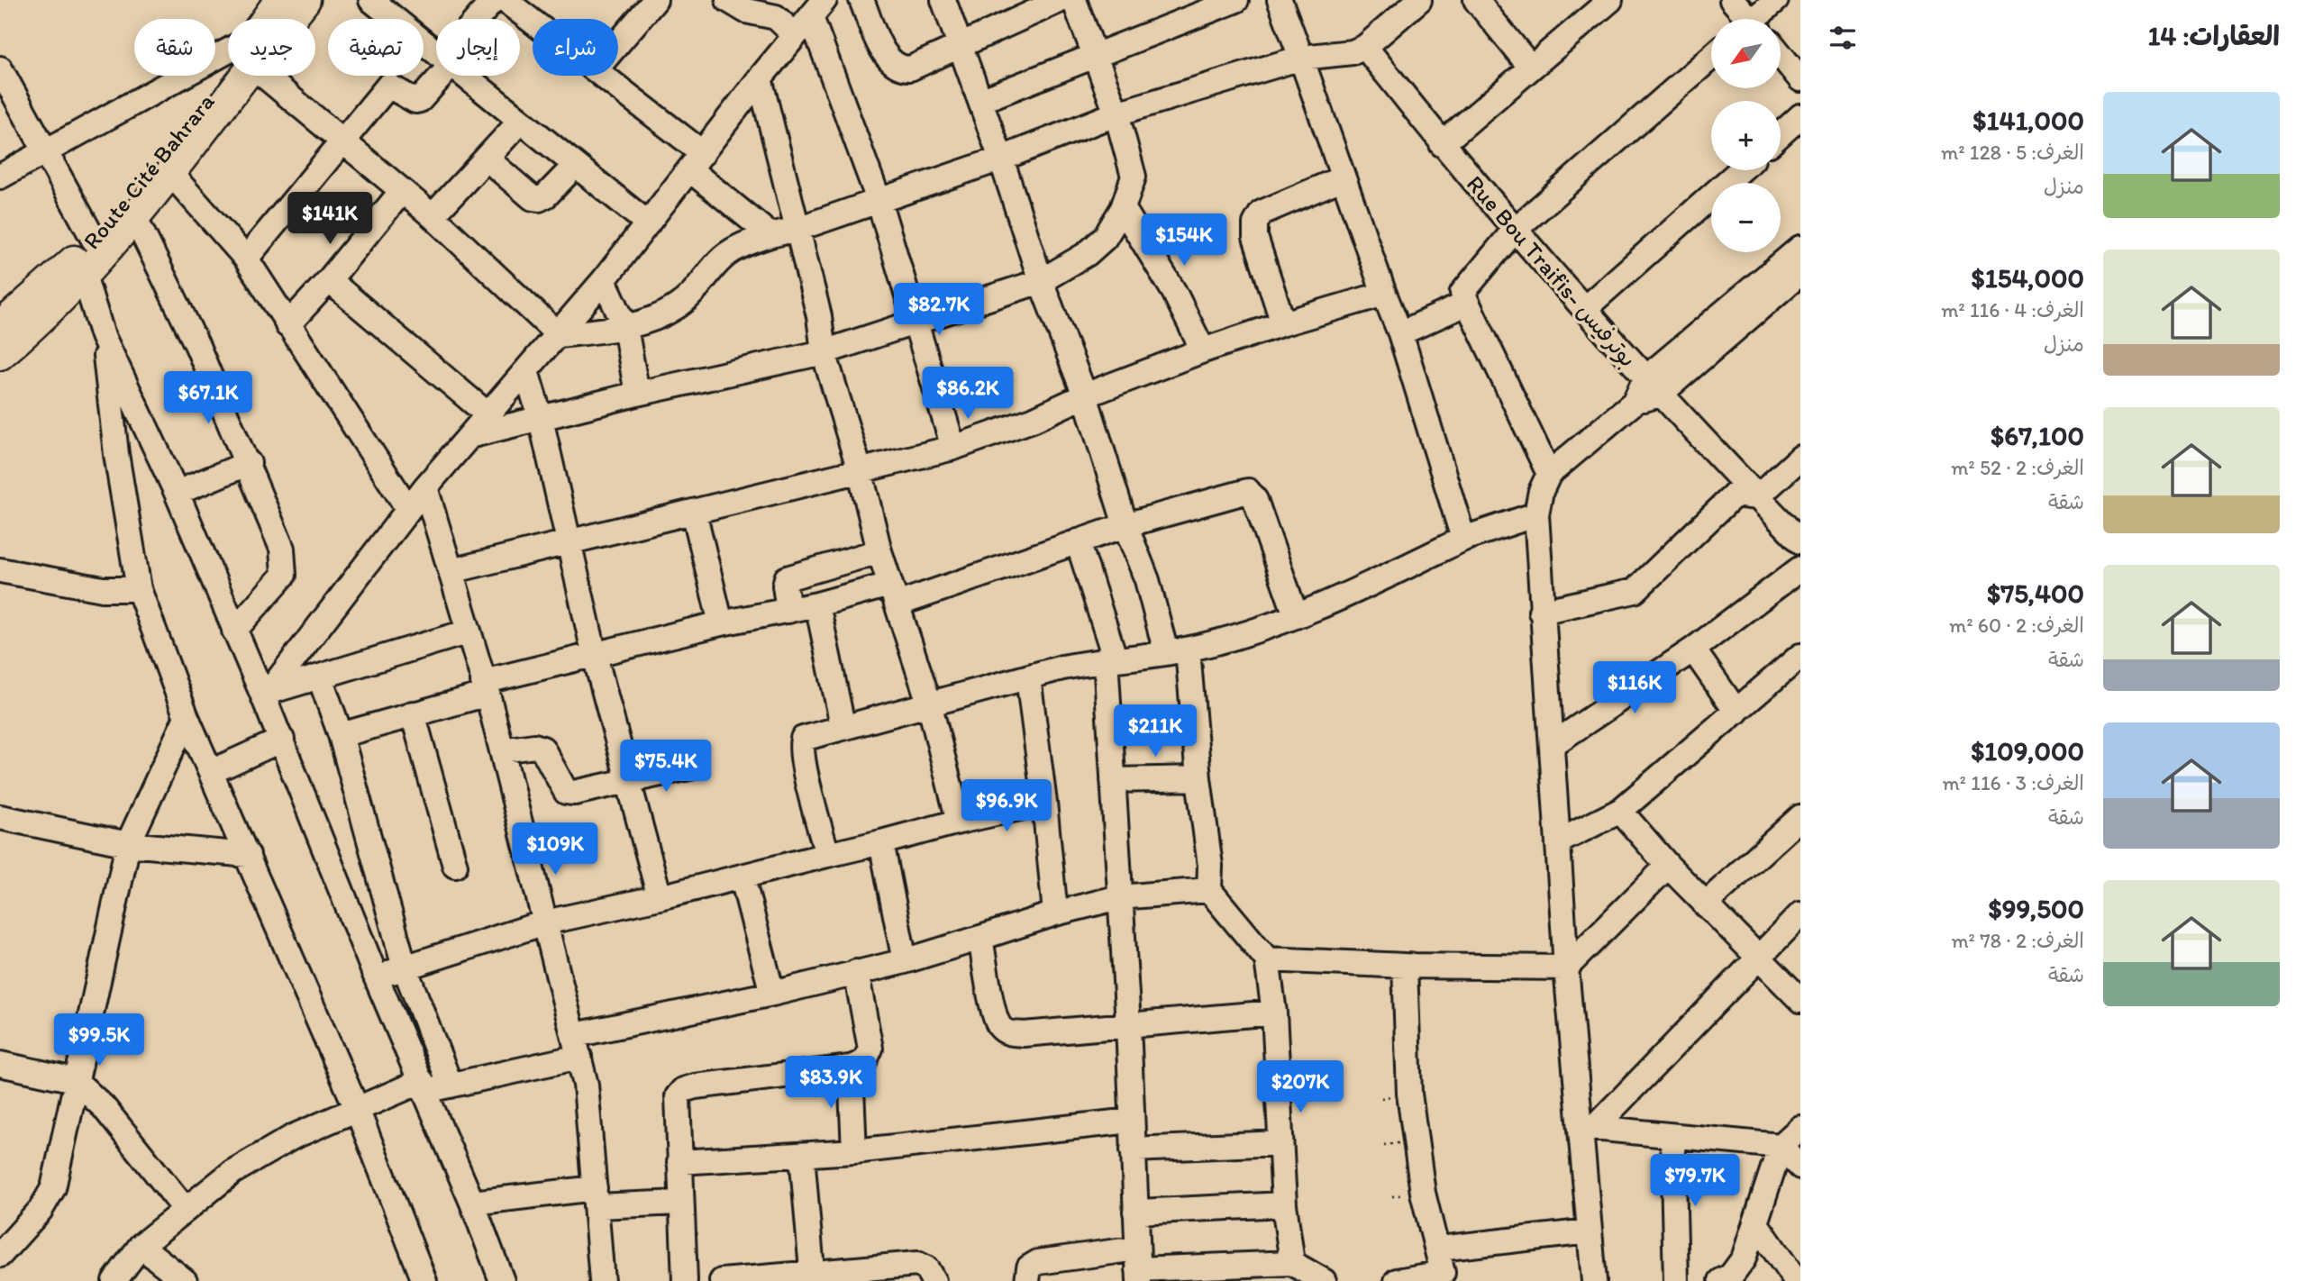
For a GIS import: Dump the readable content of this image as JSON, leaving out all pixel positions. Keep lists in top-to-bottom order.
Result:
{
  "streets": {
    "main road": ["Route Cité Bahrara"],
    "street": ["Rue Bou Traifis- بوترفيس"]
  },
  "north": "bottom left",
  "page": {
    "heading": "العقارات: 14",
    "map_buttons": ["+", "−"],
    "chip": [
      "شراء",
      "إيجار",
      "تصفية",
      "جديد",
      "شقة"
    ],
    "list": [
      {
        "name": "$141,000",
        "note": "الغرف: 5 · 128 m² · منزل"
      },
      {
        "name": "$154,000",
        "note": "الغرف: 4 · 116 m² · منزل"
      },
      {
        "name": "$67,100",
        "note": "الغرف: 2 · 52 m² · شقة"
      },
      {
        "name": "$75,400",
        "note": "الغرف: 2 · 60 m² · شقة"
      },
      {
        "name": "$109,000",
        "note": "الغرف: 3 · 116 m² · شقة"
      },
      {
        "name": "$99,500",
        "note": "الغرف: 2 · 78 m² · شقة"
      }
    ],
    "price": [
      "$141K",
      "$154K",
      "$82.7K",
      "$86.2K",
      "$67.1K",
      "$116K",
      "$211K",
      "$75.4K",
      "$96.9K",
      "$109K",
      "$99.5K",
      "$83.9K",
      "$207K",
      "$79.7K"
    ]
  }
}
